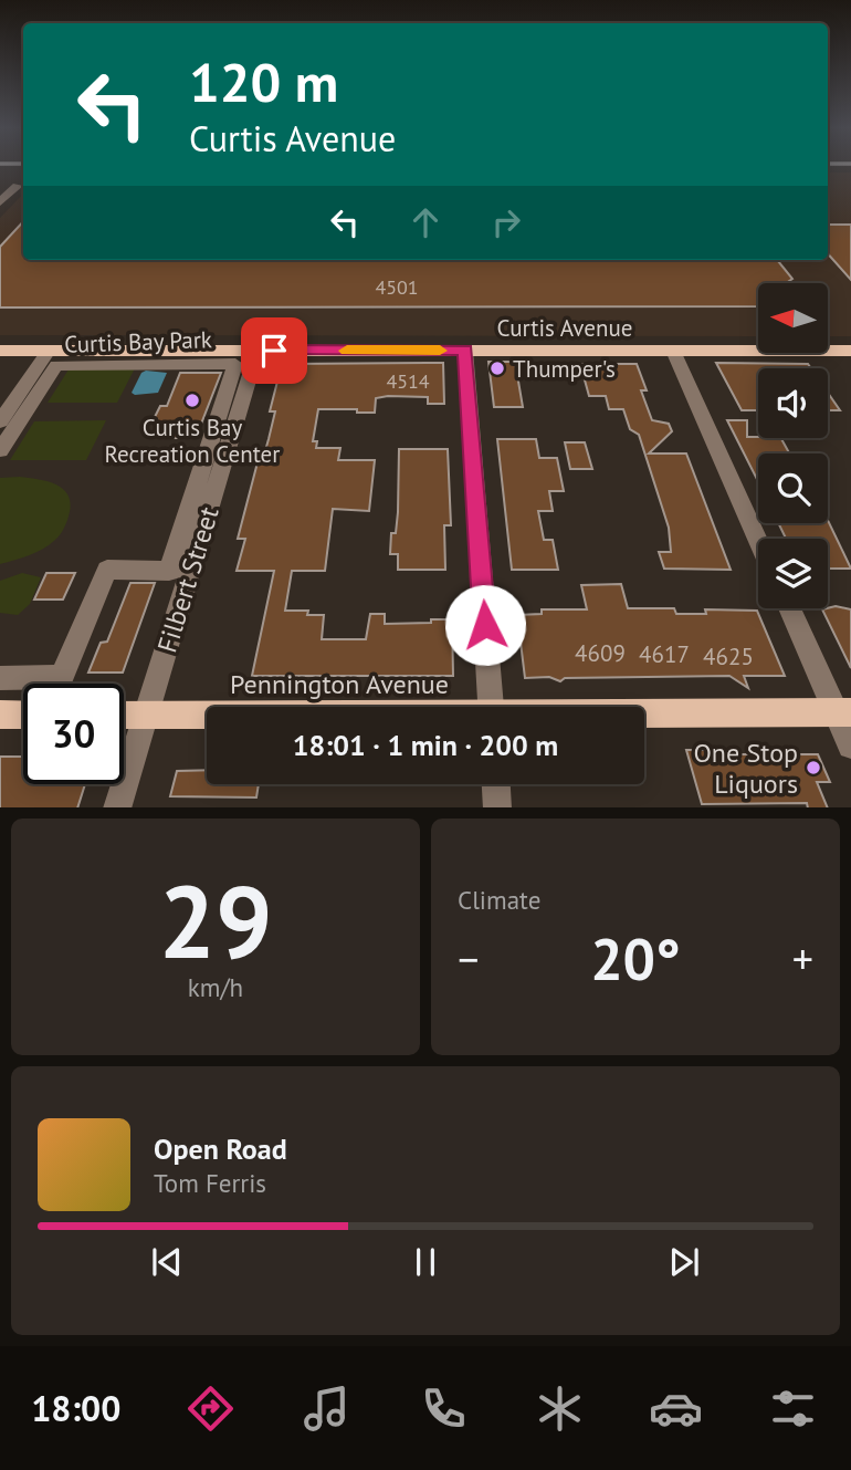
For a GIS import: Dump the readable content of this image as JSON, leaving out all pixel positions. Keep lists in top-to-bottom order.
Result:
{
  "streets": {
    "main road": ["Curtis Avenue", "Pennington Avenue"],
    "street": ["Curtis Bay Park", "Filbert Street"]
  },
  "crossings": [
    ["Curtis Avenue", "Filbert Street"],
    ["Filbert Street", "Pennington Avenue"]
  ],
  "places": ["Thumper's", "Curtis Bay Recreation Center", "One Stop Liquors"],
  "house_numbers": [
    "4501",
    "4514",
    "4609",
    "4617",
    "4625"
  ],
  "north": "left",
  "page": {
    "turn": ["120 m", "Curtis Avenue"],
    "limit": "30",
    "trip": "18:01 · 1 min · 200 m",
    "tile": [
      ["29", "km/h"],
      "Climate"
    ],
    "heat": ["−", "20°", "+"],
    "song": ["Open Road", "Tom Ferris"],
    "tabs": "18:00"
  }
}
